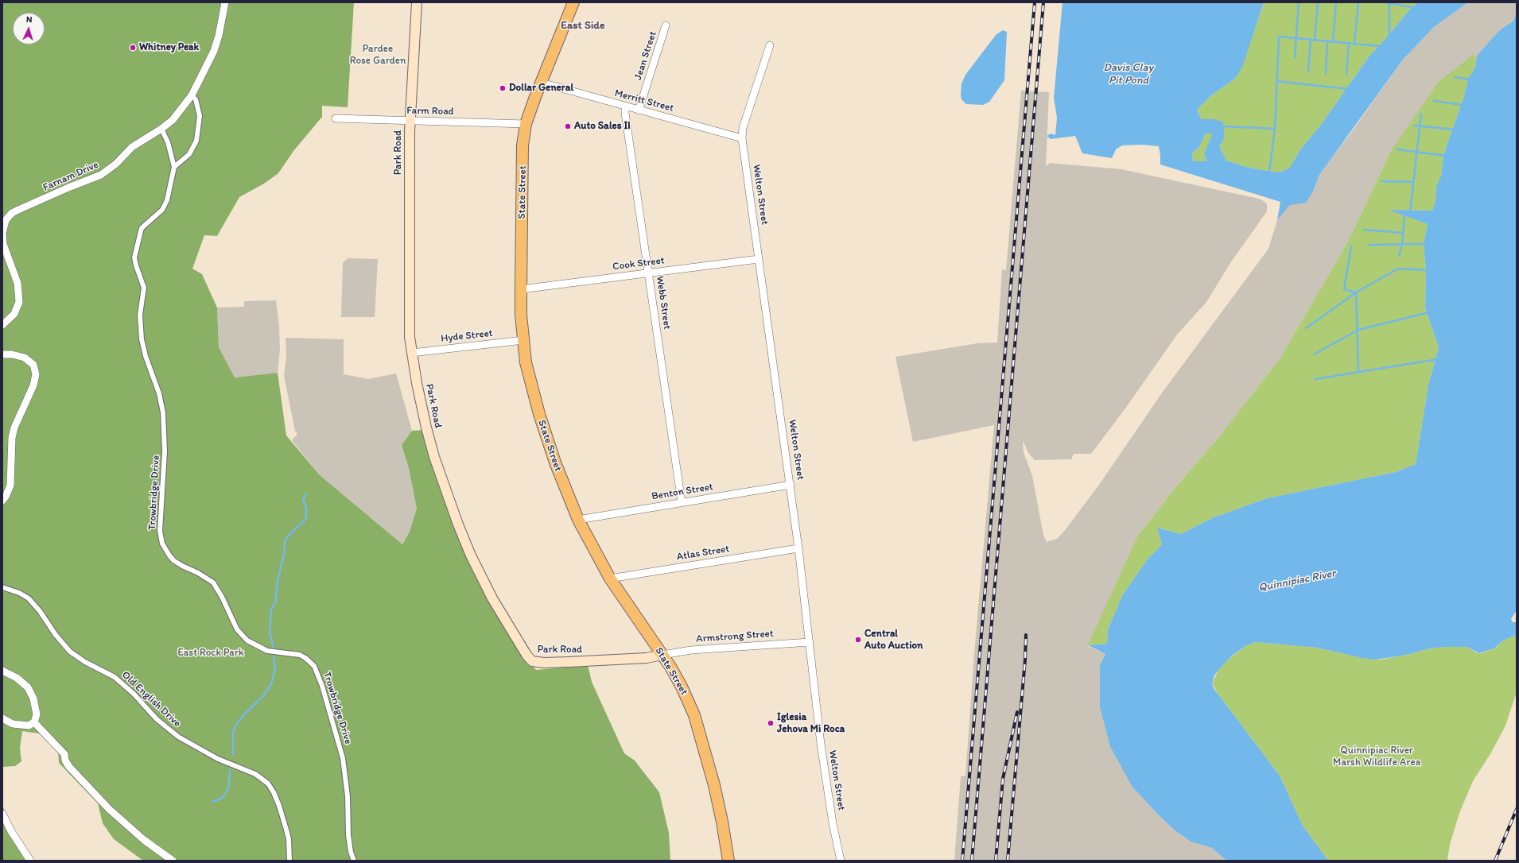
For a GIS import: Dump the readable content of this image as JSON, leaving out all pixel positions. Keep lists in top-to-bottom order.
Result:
{
  "streets": {
    "main road": ["Park Road", "State Street"],
    "street": [
      "Jean Street",
      "Merritt Street",
      "Farm Road",
      "Farnam Drive",
      "Welton Street",
      "Cook Street",
      "Webb Street",
      "Hyde Street",
      "Benton Street",
      "Trowbridge Drive",
      "Atlas Street",
      "Armstrong Street",
      "Old English Drive"
    ]
  },
  "crossings": [
    ["Jean Street", "Merritt Street"],
    ["Merritt Street", "State Street"],
    ["Merritt Street", "Welton Street"],
    ["Merritt Street", "Webb Street"],
    ["Farm Road", "Park Road"],
    ["Farm Road", "State Street"],
    ["Park Road", "State Street"],
    ["Park Road", "Hyde Street"],
    ["Park Road", "Armstrong Street"],
    ["Farnam Drive", "Trowbridge Drive"],
    ["State Street", "Cook Street"],
    ["State Street", "Hyde Street"],
    ["State Street", "Benton Street"],
    ["State Street", "Atlas Street"],
    ["State Street", "Armstrong Street"],
    ["Welton Street", "Cook Street"],
    ["Welton Street", "Benton Street"],
    ["Welton Street", "Atlas Street"],
    ["Welton Street", "Armstrong Street"],
    ["Cook Street", "Webb Street"],
    ["Webb Street", "Benton Street"]
  ],
  "districts": ["East Side"],
  "water": ["Davis Clay Pit Pond", "Quinnipiac River"],
  "parks": ["Pardee Rose Garden", "East Rock Park", "Quinnipiac River Marsh Wildlife Area"],
  "places": [
    "Whitney Peak",
    "Dollar General",
    "Auto Sales II",
    "Central Auto Auction",
    "Iglesia Jehova Mi Roca"
  ],
  "north": "top"
}
